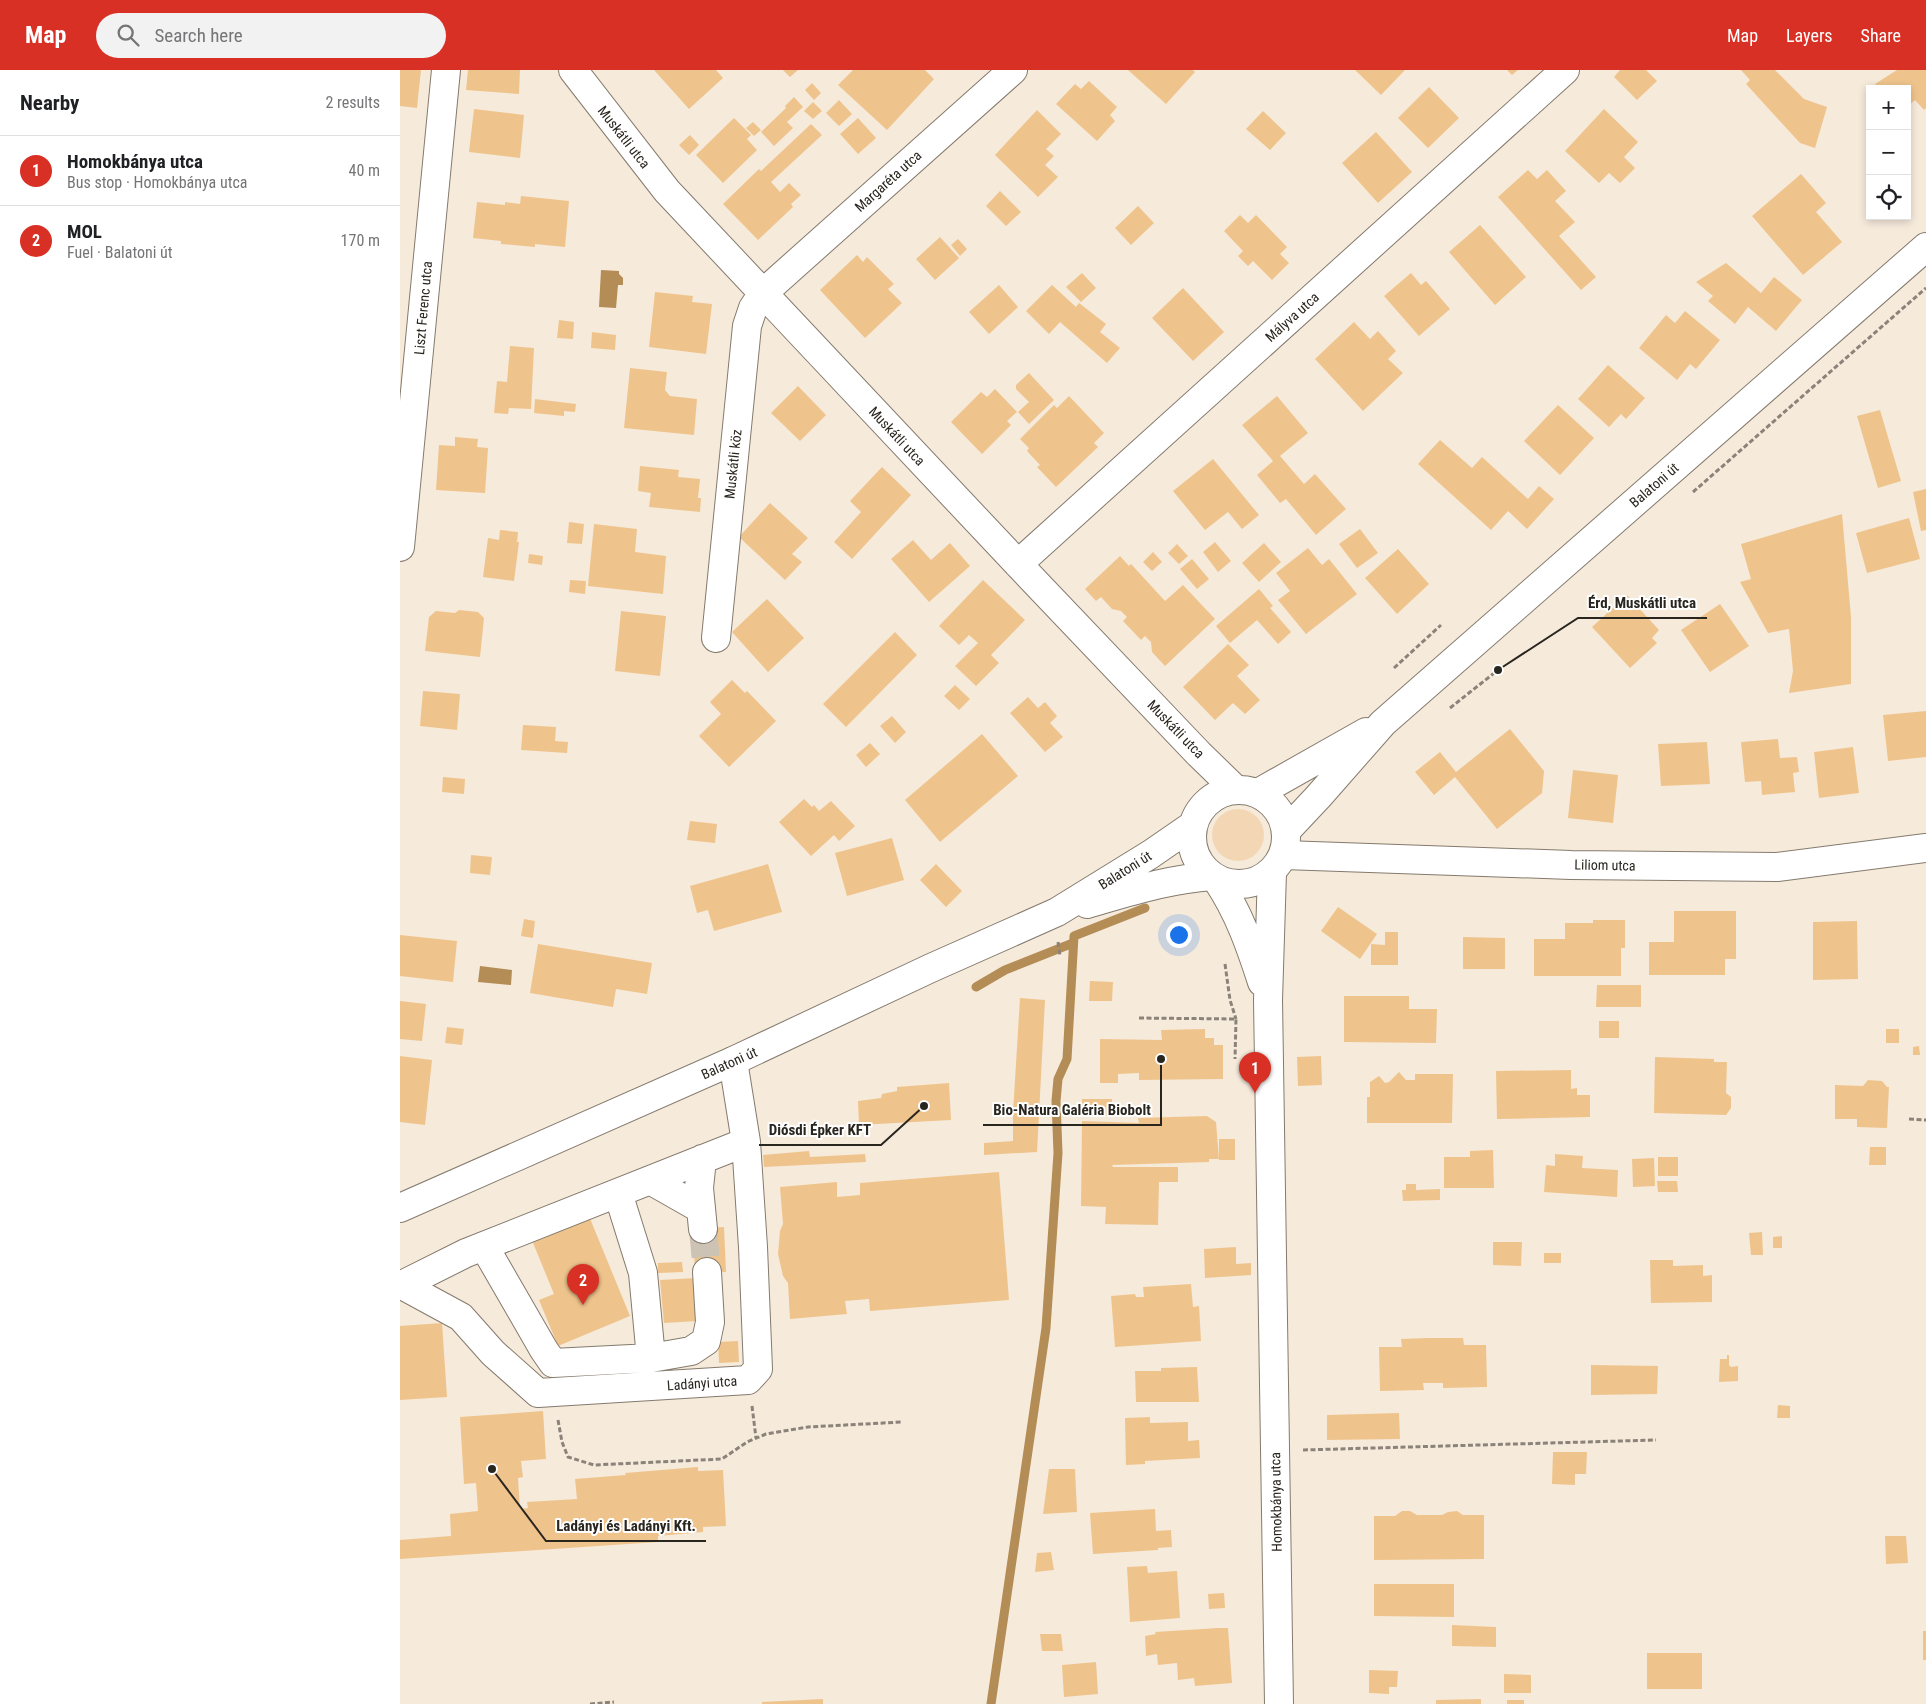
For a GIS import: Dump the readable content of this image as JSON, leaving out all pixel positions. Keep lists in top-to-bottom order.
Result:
{
  "streets": {
    "street": [
      "Muskátli utca",
      "Margaréta utca",
      "Liszt Ferenc utca",
      "Mályva utca",
      "Muskátli köz",
      "Balatoni út",
      "Liliom utca",
      "Ladányi utca",
      "Homokbánya utca"
    ]
  },
  "crossings": [
    ["Muskátli utca", "Margaréta utca"],
    ["Muskátli utca", "Mályva utca"],
    ["Muskátli utca", "Muskátli köz"],
    ["Muskátli utca", "Balatoni út"],
    ["Muskátli utca", "Liliom utca"],
    ["Muskátli utca", "Homokbánya utca"],
    ["Margaréta utca", "Muskátli köz"],
    ["Balatoni út", "Liliom utca"],
    ["Balatoni út", "Ladányi utca"],
    ["Balatoni út", "Homokbánya utca"],
    ["Liliom utca", "Homokbánya utca"]
  ],
  "places": [
    "Érd, Muskátli utca",
    "Bio-Natura Galéria Biobolt",
    "Diósdi Épker KFT",
    "Ladányi és Ladányi Kft."
  ],
  "page": {
    "header": "Map",
    "search": "Search here",
    "nav": ["Map", "Layers", "Share"],
    "heading": ["Nearby", "2 results"],
    "map_buttons": ["+", "−"],
    "list": [
      {
        "mark": "1",
        "name": "Homokbánya utca",
        "note": "Bus stop · Homokbánya utca",
        "value": "40 m"
      },
      {
        "mark": "2",
        "name": "MOL",
        "note": "Fuel · Balatoni út",
        "value": "170 m"
      }
    ],
    "pins": ["1", "2"]
  }
}
